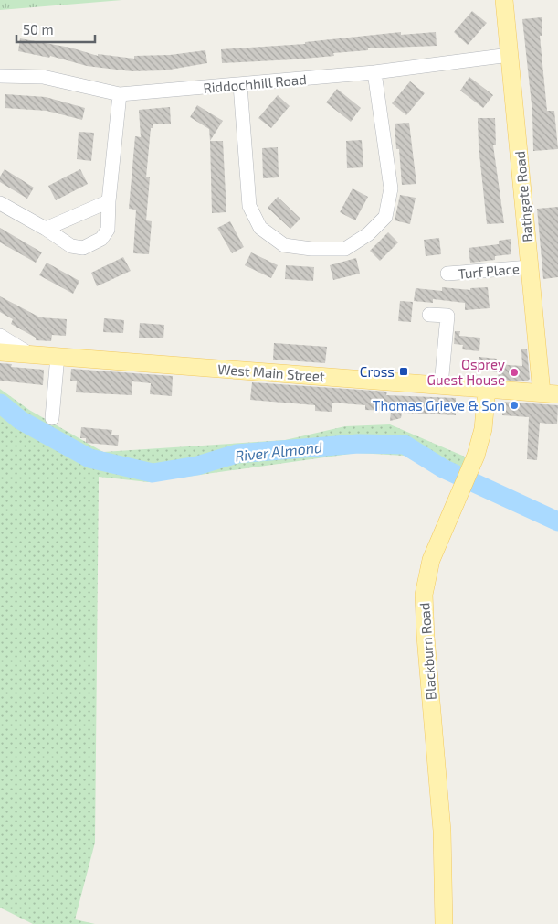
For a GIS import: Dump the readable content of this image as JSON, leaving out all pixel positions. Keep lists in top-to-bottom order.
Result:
{
  "streets": {
    "main road": ["Bathgate Road", "West Main Street", "Blackburn Road"],
    "street": ["Riddochhill Road", "Turf Place"]
  },
  "crossings": [
    ["Riddochhill Road", "Bathgate Road"],
    ["Bathgate Road", "Turf Place"],
    ["Bathgate Road", "West Main Street"],
    ["West Main Street", "Blackburn Road"]
  ],
  "water": ["River Almond"],
  "places": {
    "transit": ["Cross"],
    "other": ["Osprey Guest House", "Thomas Grieve & Son"]
  },
  "scale_bar": "50 m"
}
